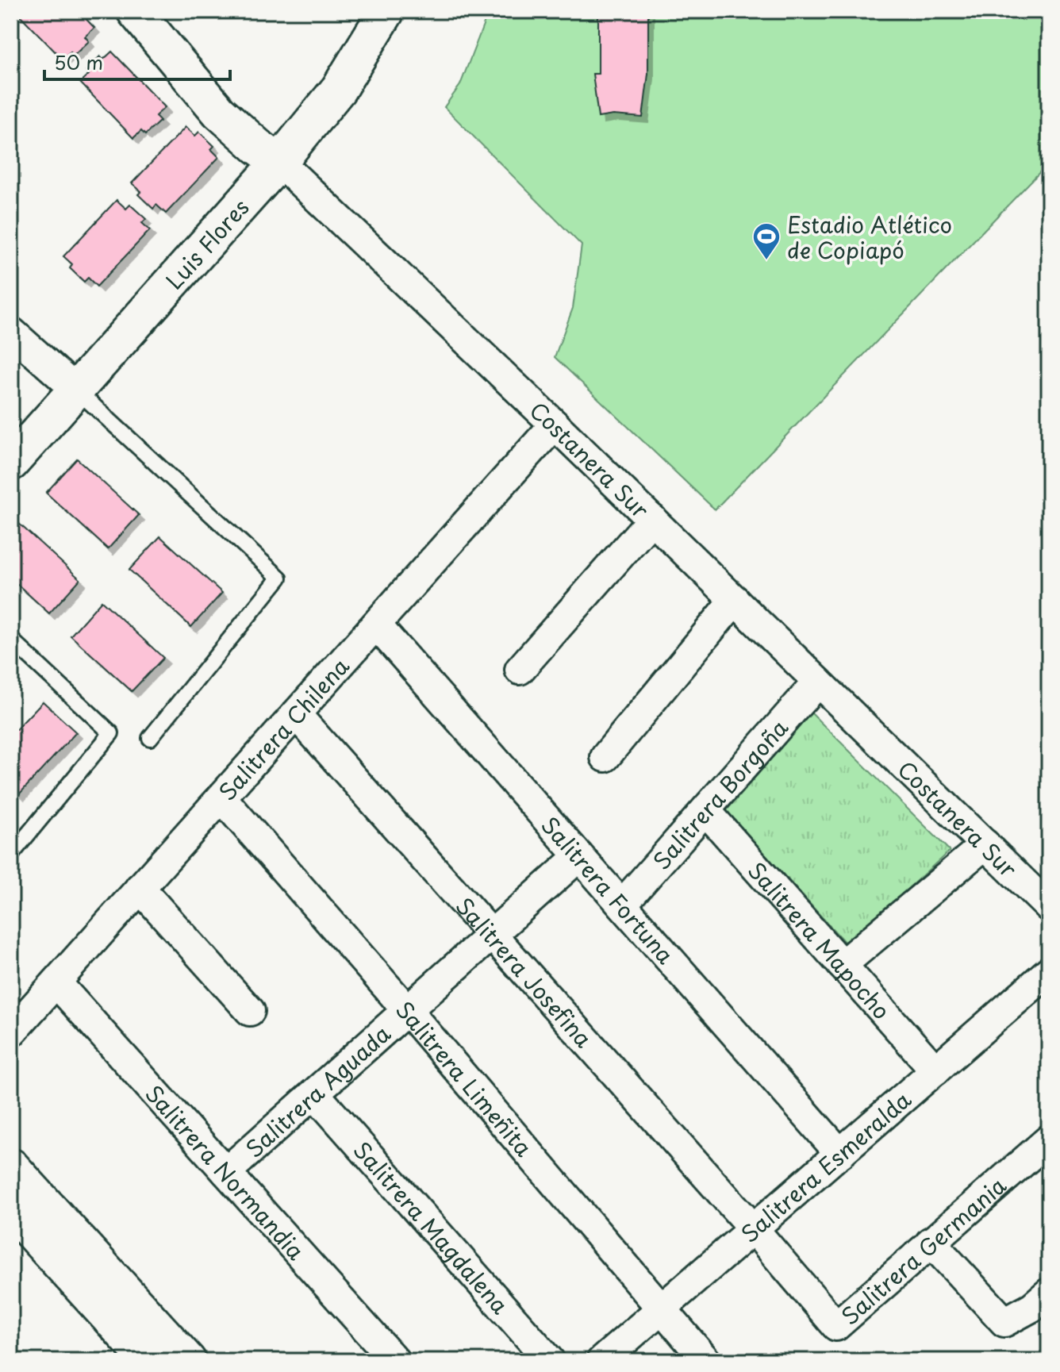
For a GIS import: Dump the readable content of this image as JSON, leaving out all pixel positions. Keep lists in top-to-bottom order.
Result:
{
  "streets": {
    "street": [
      "Luis Flores",
      "Costanera Sur",
      "Salitrera Chilena",
      "Salitrera Borgoña",
      "Salitrera Fortuna",
      "Salitrera Mapocho",
      "Salitrera Josefina",
      "Salitrera Limeñita",
      "Salitrera Aguada",
      "Salitrera Esmeralda",
      "Salitrera Normandia",
      "Salitrera Magdalena",
      "Salitrera Germania"
    ]
  },
  "crossings": [
    ["Luis Flores", "Costanera Sur"],
    ["Costanera Sur", "Salitrera Chilena"],
    ["Costanera Sur", "Salitrera Borgoña"],
    ["Salitrera Chilena", "Salitrera Fortuna"],
    ["Salitrera Chilena", "Salitrera Josefina"],
    ["Salitrera Chilena", "Salitrera Limeñita"],
    ["Salitrera Chilena", "Salitrera Normandia"],
    ["Salitrera Borgoña", "Salitrera Fortuna"],
    ["Salitrera Borgoña", "Salitrera Mapocho"],
    ["Salitrera Fortuna", "Salitrera Aguada"],
    ["Salitrera Fortuna", "Salitrera Esmeralda"],
    ["Salitrera Mapocho", "Salitrera Esmeralda"],
    ["Salitrera Josefina", "Salitrera Aguada"],
    ["Salitrera Josefina", "Salitrera Esmeralda"],
    ["Salitrera Josefina", "Salitrera Germania"],
    ["Salitrera Limeñita", "Salitrera Aguada"],
    ["Salitrera Limeñita", "Salitrera Esmeralda"],
    ["Salitrera Aguada", "Salitrera Normandia"],
    ["Salitrera Aguada", "Salitrera Magdalena"],
    ["Salitrera Esmeralda", "Salitrera Germania"]
  ],
  "places": {
    "sports": ["Estadio Atlético de Copiapó"]
  },
  "scale_bar": "50 m"
}
